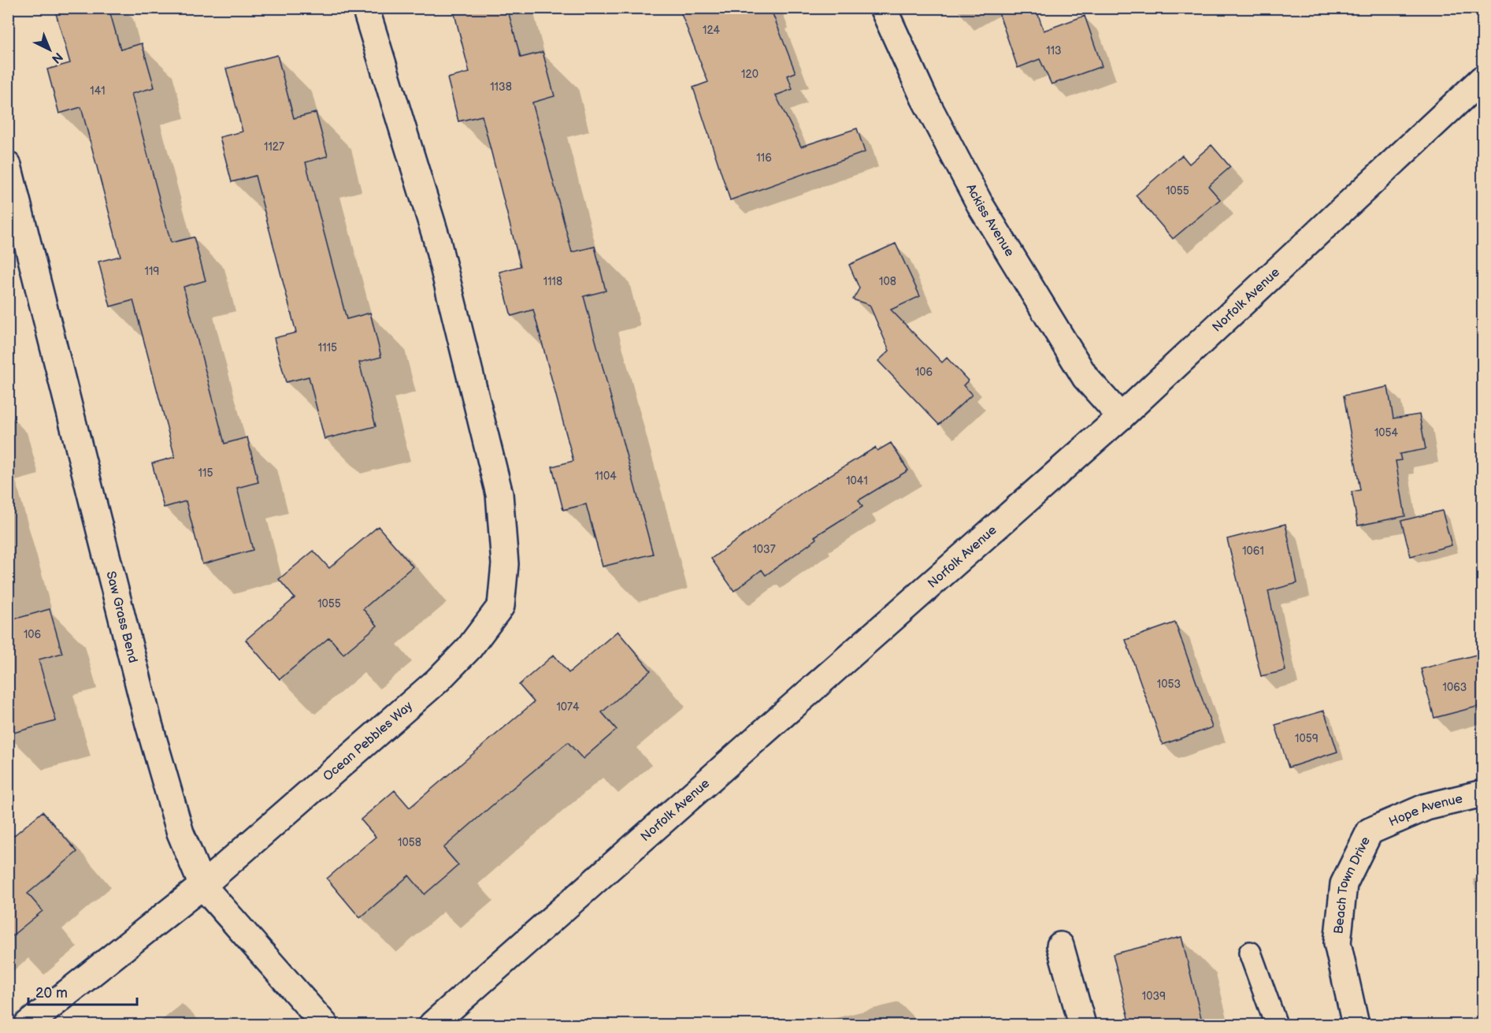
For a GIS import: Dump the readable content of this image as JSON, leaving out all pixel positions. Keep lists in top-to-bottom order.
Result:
{
  "streets": {
    "street": [
      "Ackiss Avenue",
      "Norfolk Avenue",
      "Saw Grass Bend",
      "Ocean Pebbles Way",
      "Hope Avenue",
      "Beach Town Drive"
    ]
  },
  "crossings": [
    ["Ackiss Avenue", "Norfolk Avenue"],
    ["Saw Grass Bend", "Ocean Pebbles Way"],
    ["Hope Avenue", "Beach Town Drive"]
  ],
  "house_numbers": [
    "124",
    "113",
    "120",
    "1138",
    "141",
    "1127",
    "116",
    "1055",
    "119",
    "1118",
    "108",
    "1115",
    "106",
    "1054",
    "115",
    "1104",
    "1041",
    "1037",
    "1061",
    "1055",
    "106",
    "1053",
    "1063",
    "1074",
    "1059",
    "1058",
    "1039"
  ],
  "scale_bar": "20 m",
  "north": "bottom right"
}
